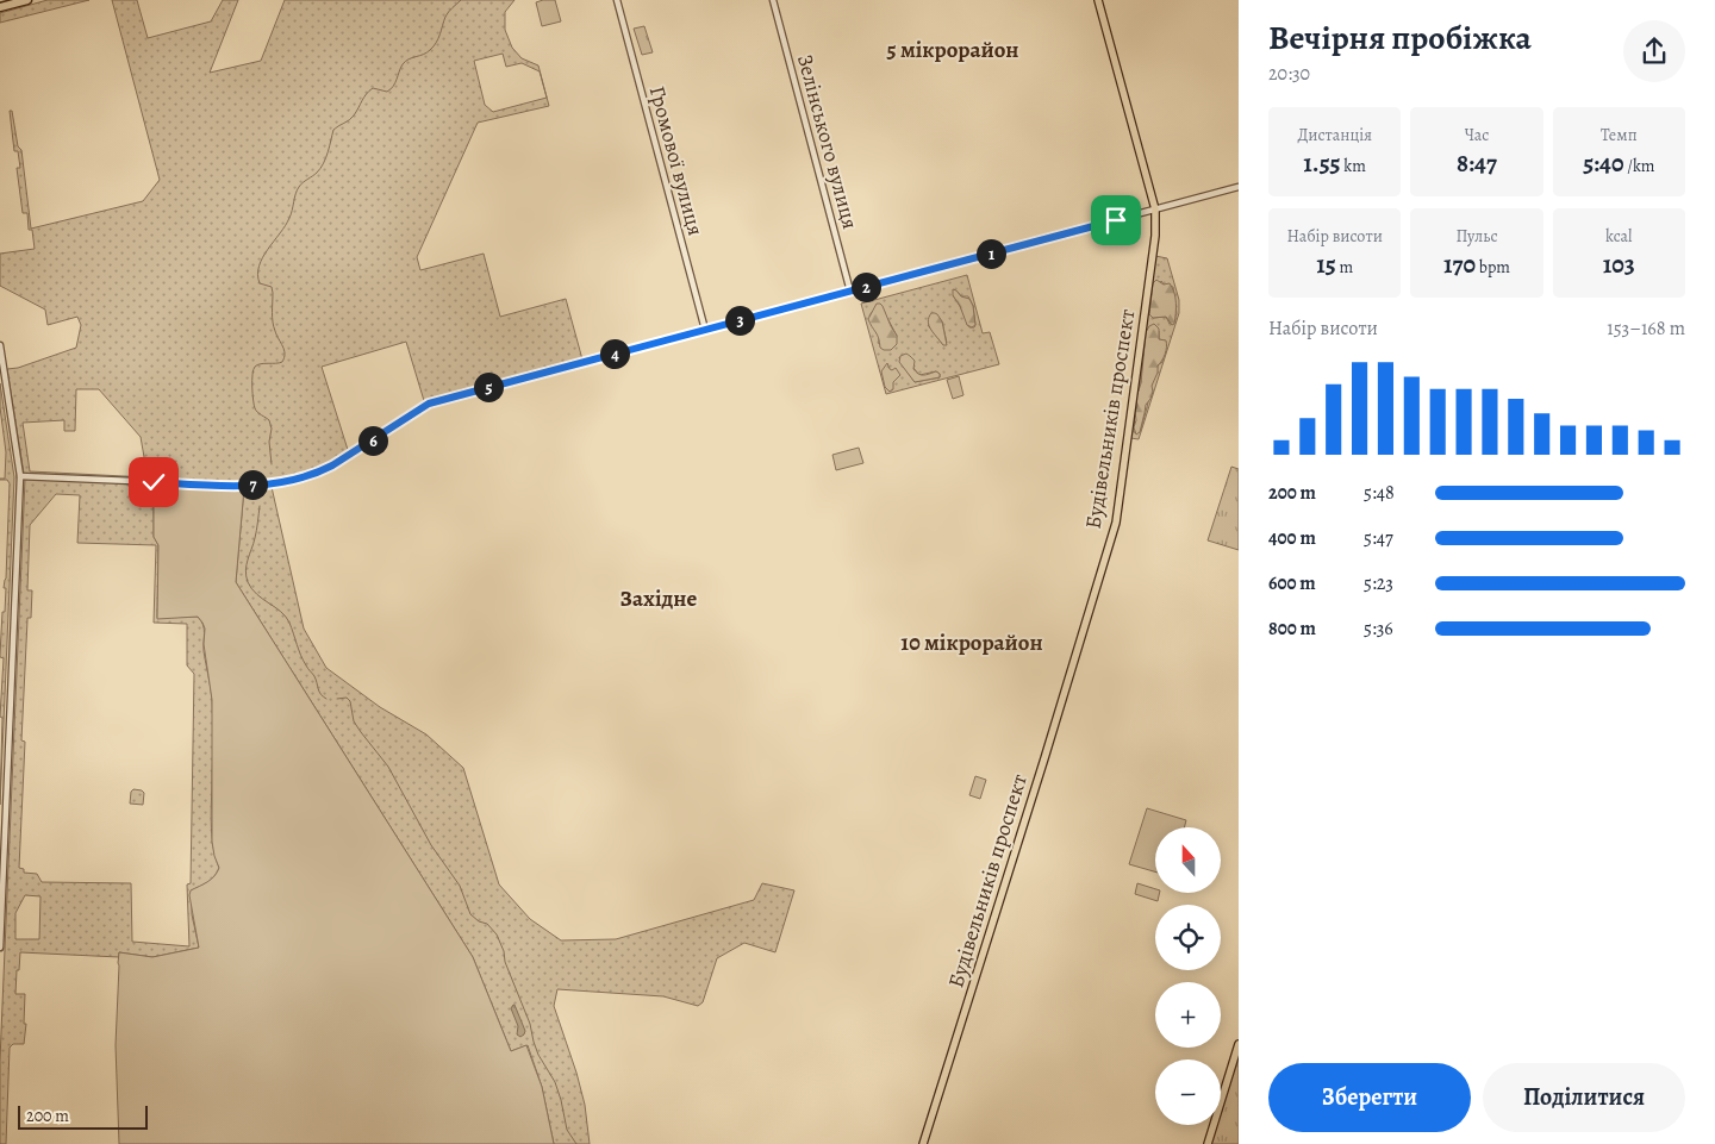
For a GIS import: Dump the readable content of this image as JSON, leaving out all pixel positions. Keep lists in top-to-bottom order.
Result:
{
  "streets": {
    "main road": ["Будівельників проспект"],
    "street": ["Зелінського вулиця", "Громової вулиця"]
  },
  "districts": ["5 мікрорайон", "Західне", "10 мікрорайон"],
  "scale_bar": "200 m",
  "north": "top",
  "page": {
    "heading": ["Вечірня пробіжка", "20:30"],
    "stats": [
      ["Дистанція", "1.55 km"],
      ["Час", "8:47"],
      ["Темп", "5:40 /km"],
      ["Набір висоти", "15 m"],
      ["Пульс", "170 bpm"],
      ["kcal", "103"]
    ],
    "pins": [
      "1",
      "2",
      "3",
      "4",
      "5",
      "6",
      "7"
    ],
    "chart": ["Набір висоти", "153–168 m"],
    "list": [
      {
        "name": "200 m",
        "note": "5:48"
      },
      {
        "name": "400 m",
        "note": "5:47"
      },
      {
        "name": "600 m",
        "note": "5:23"
      },
      {
        "name": "800 m",
        "note": "5:36"
      }
    ],
    "map_buttons": ["+", "−"],
    "buttons": ["Зберегти", "Поділитися"],
    "scale": "200 m"
  }
}
